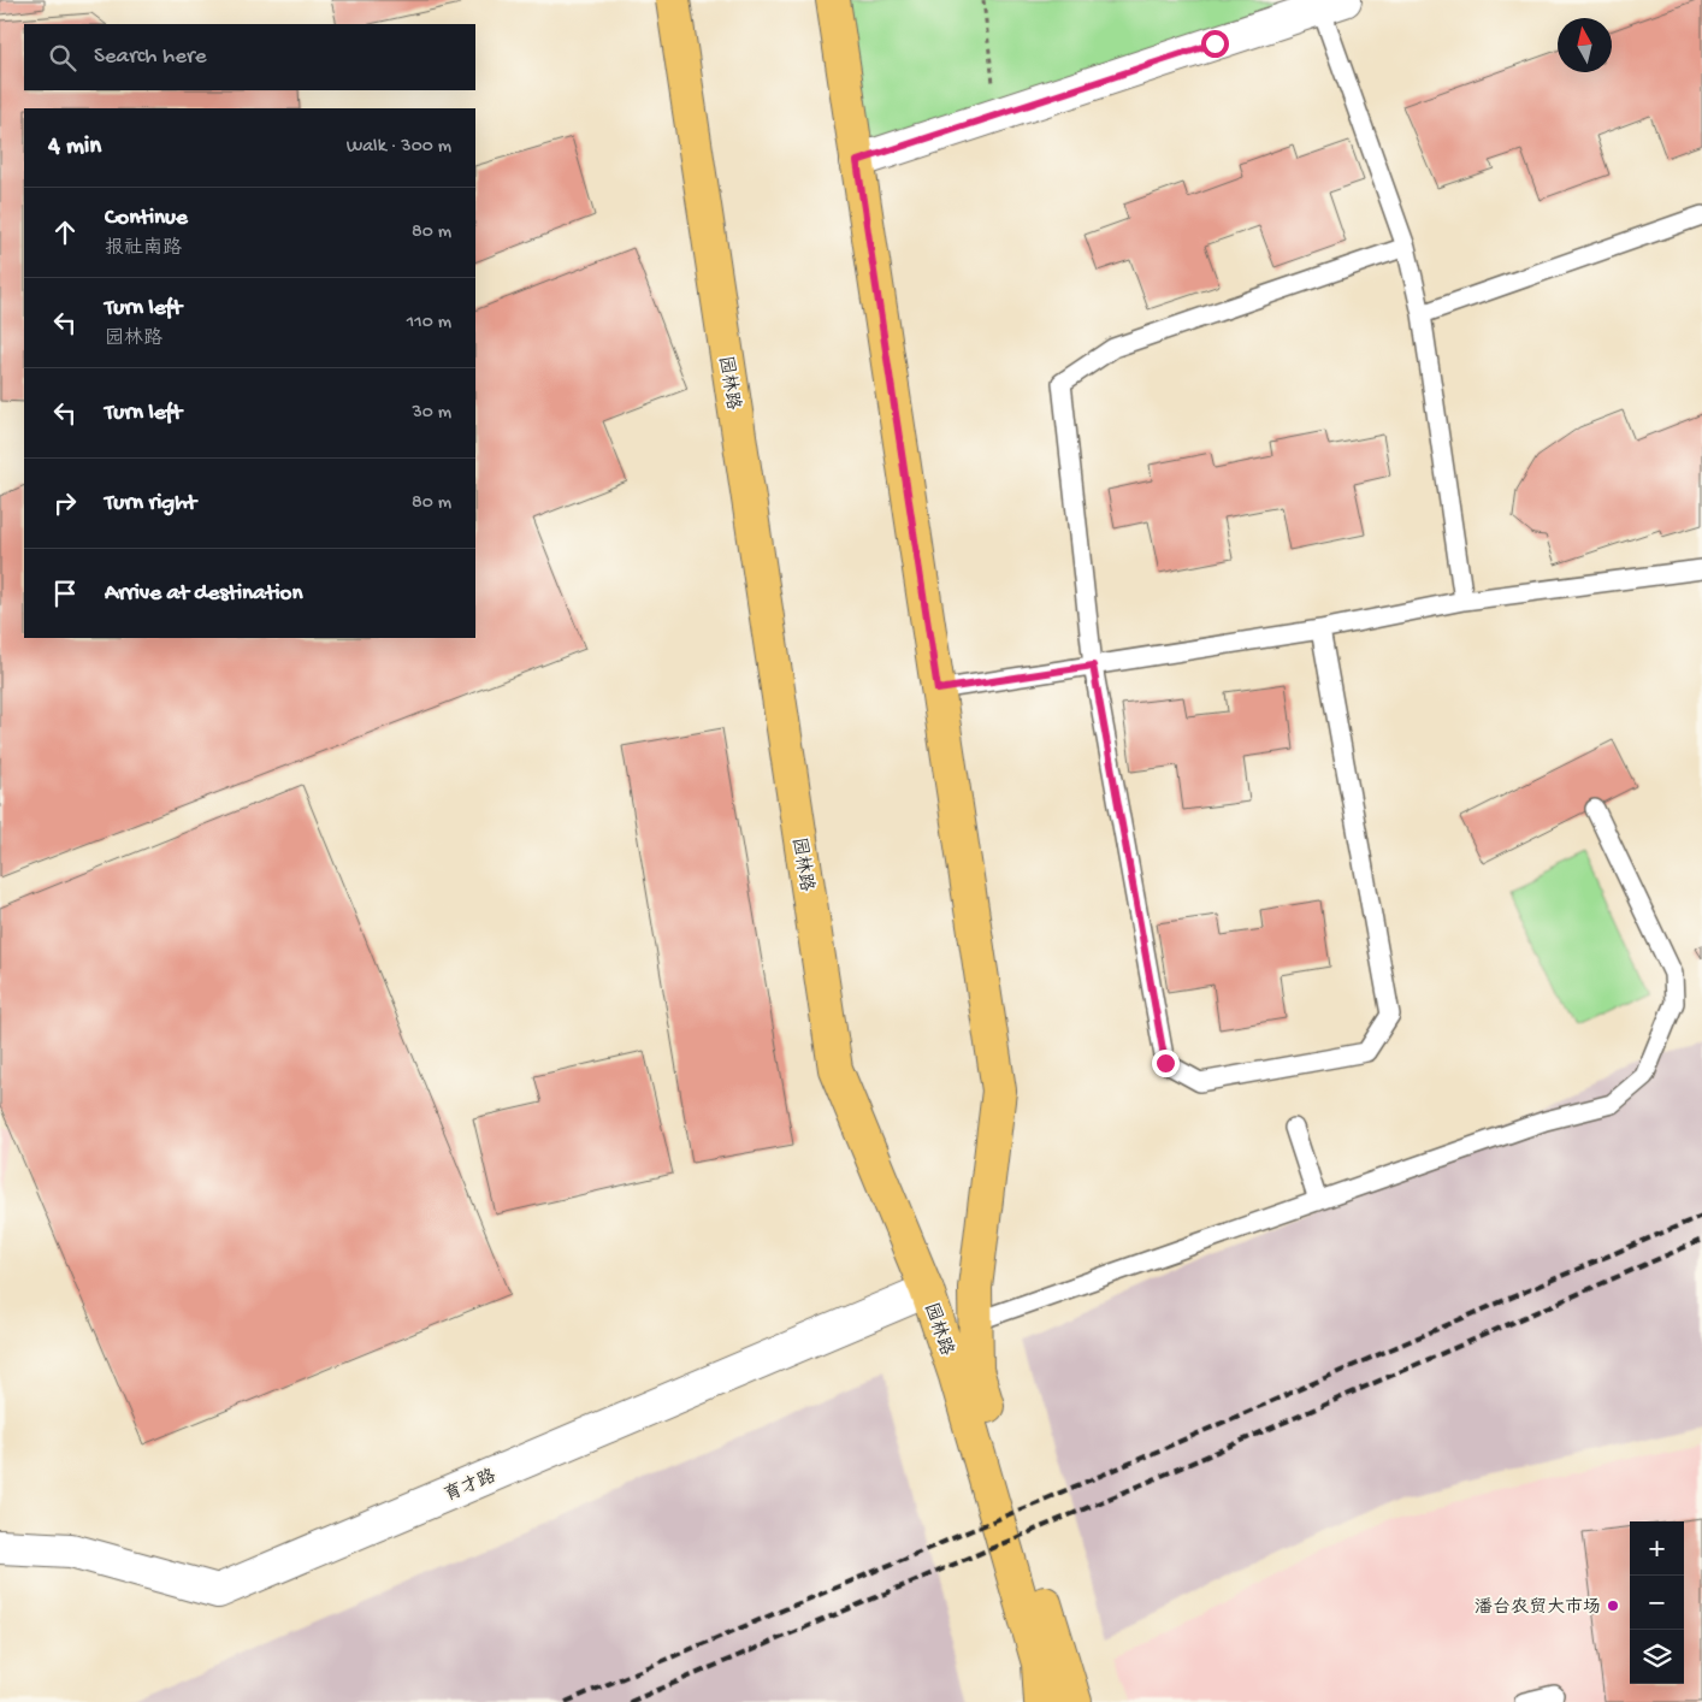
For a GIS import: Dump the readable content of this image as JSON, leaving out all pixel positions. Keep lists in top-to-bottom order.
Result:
{
  "streets": {
    "main road": ["园林路"],
    "street": ["育才路"]
  },
  "crossings": [
    ["园林路", "育才路"]
  ],
  "places": ["潘台农贸大市场"],
  "north": "top",
  "page": {
    "search": "Search here",
    "heading": ["4 min", "Walk · 300 m"],
    "list": [
      ["Continue", "报社南路", "80 m"],
      ["Turn left", "园林路", "110 m"],
      ["Turn left", "30 m"],
      ["Turn right", "80 m"],
      "Arrive at destination"
    ],
    "map_buttons": ["+", "−"]
  }
}
